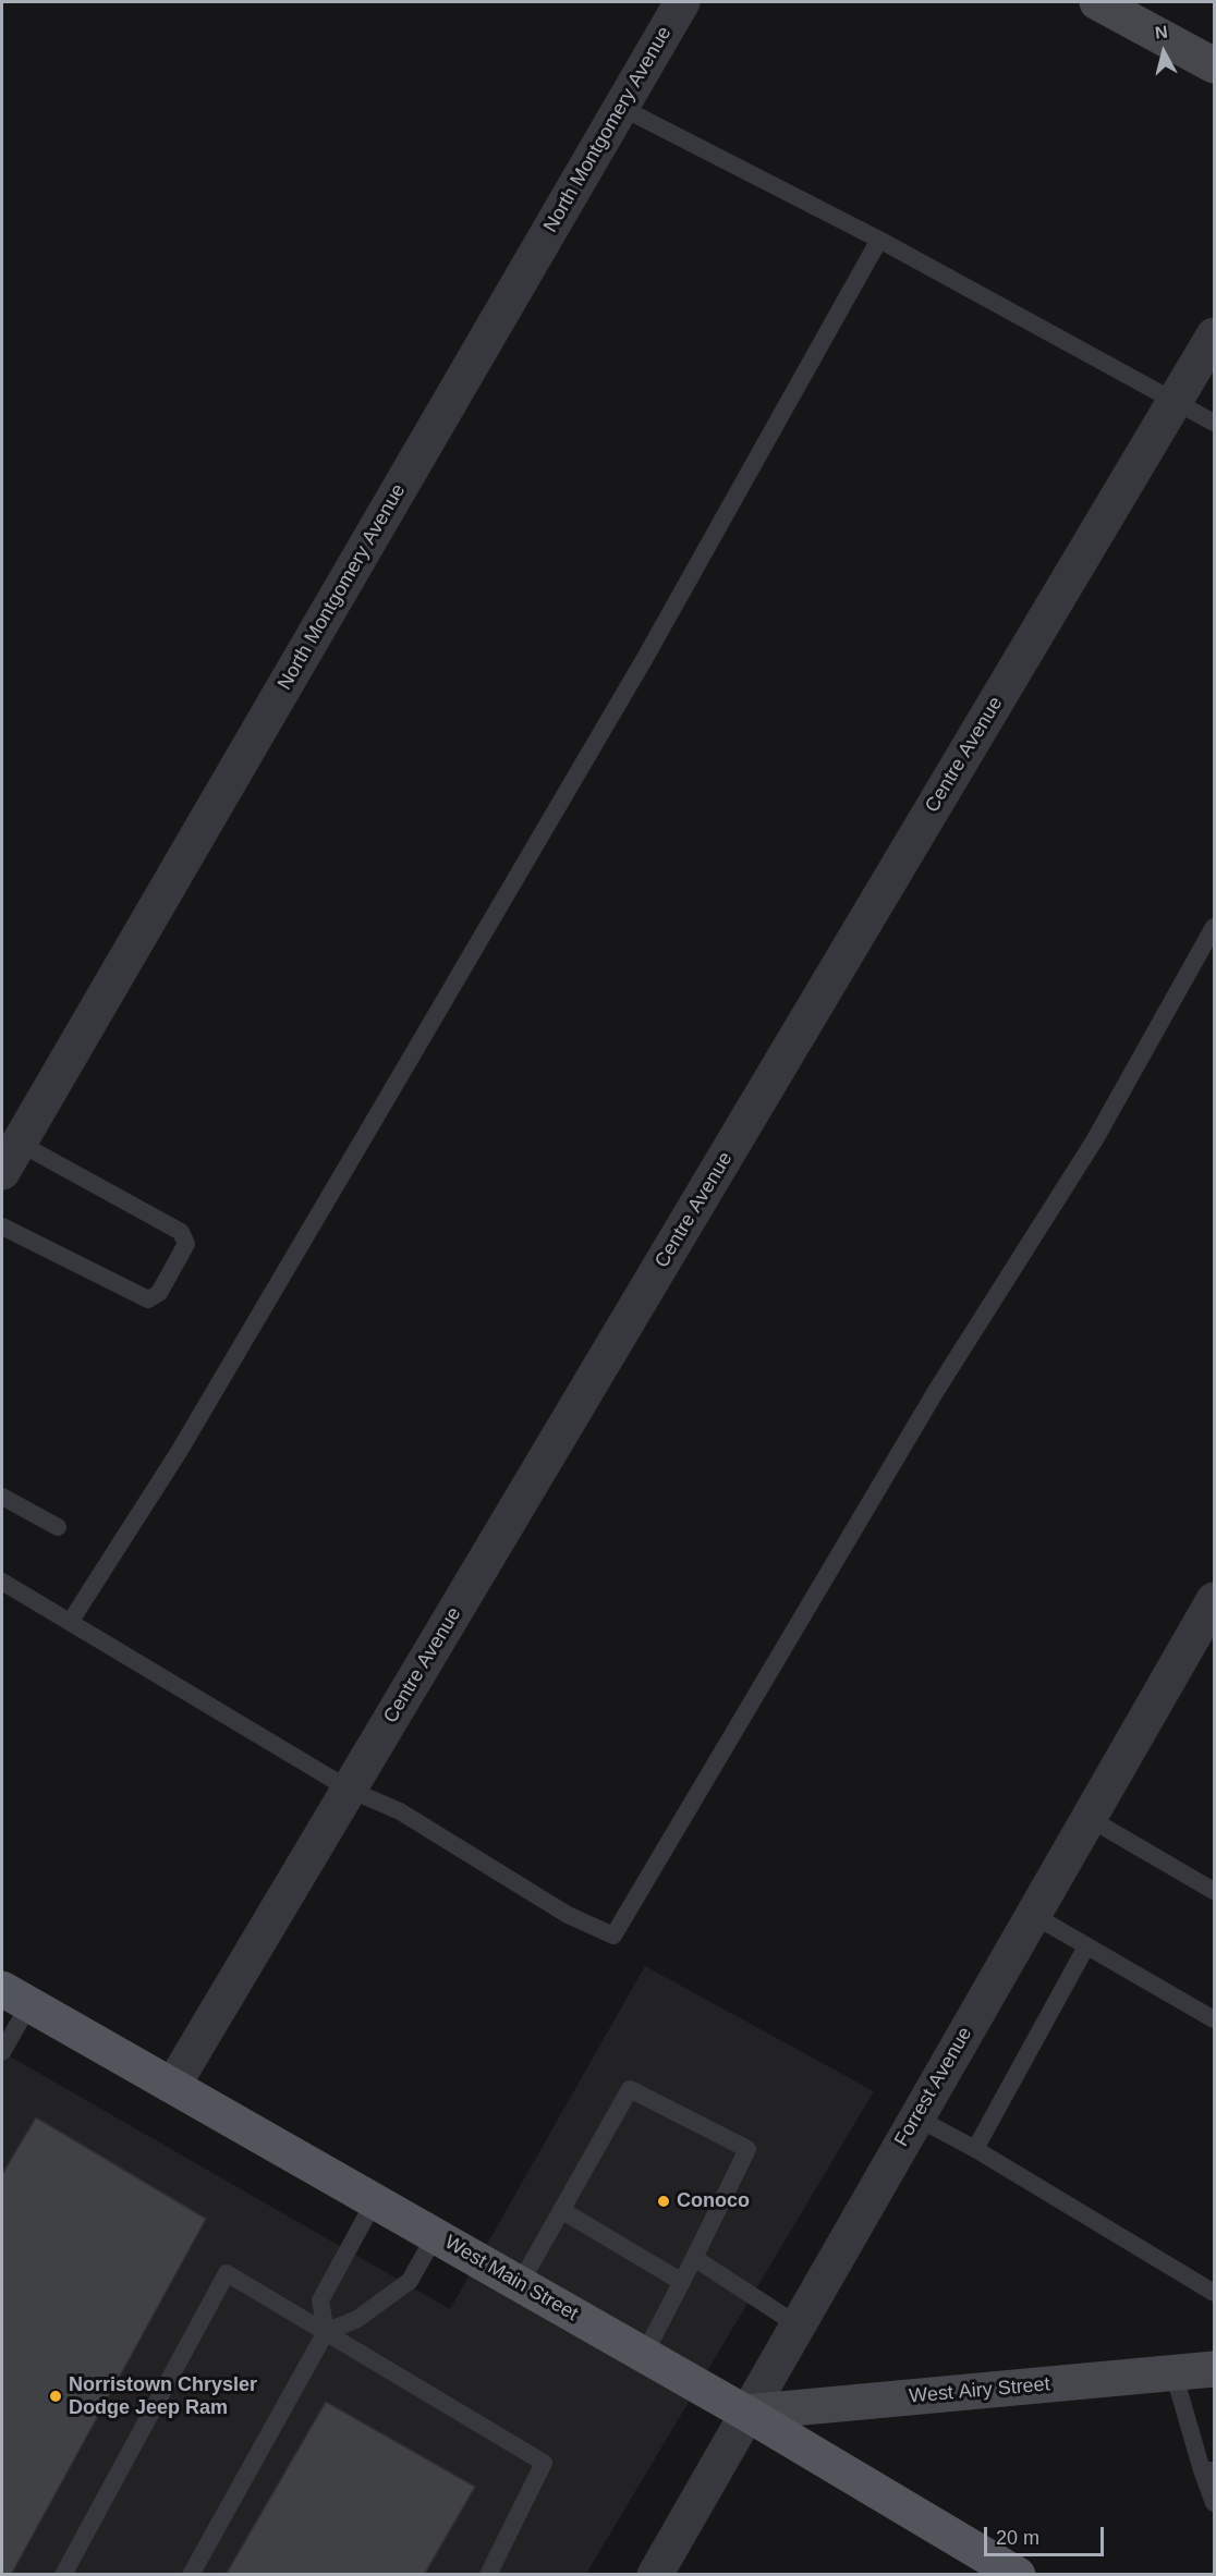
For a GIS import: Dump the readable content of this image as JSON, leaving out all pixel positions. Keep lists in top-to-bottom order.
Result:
{
  "streets": {
    "main road": ["West Main Street", "West Airy Street"],
    "street": ["North Montgomery Avenue", "Centre Avenue", "Forrest Avenue"]
  },
  "crossings": [
    ["Centre Avenue", "West Main Street"],
    ["Forrest Avenue", "West Main Street"],
    ["Forrest Avenue", "West Airy Street"],
    ["West Main Street", "West Airy Street"]
  ],
  "places": ["Conoco", "Norristown Chrysler Dodge Jeep Ram"],
  "scale_bar": "20 m",
  "north": "top"
}
